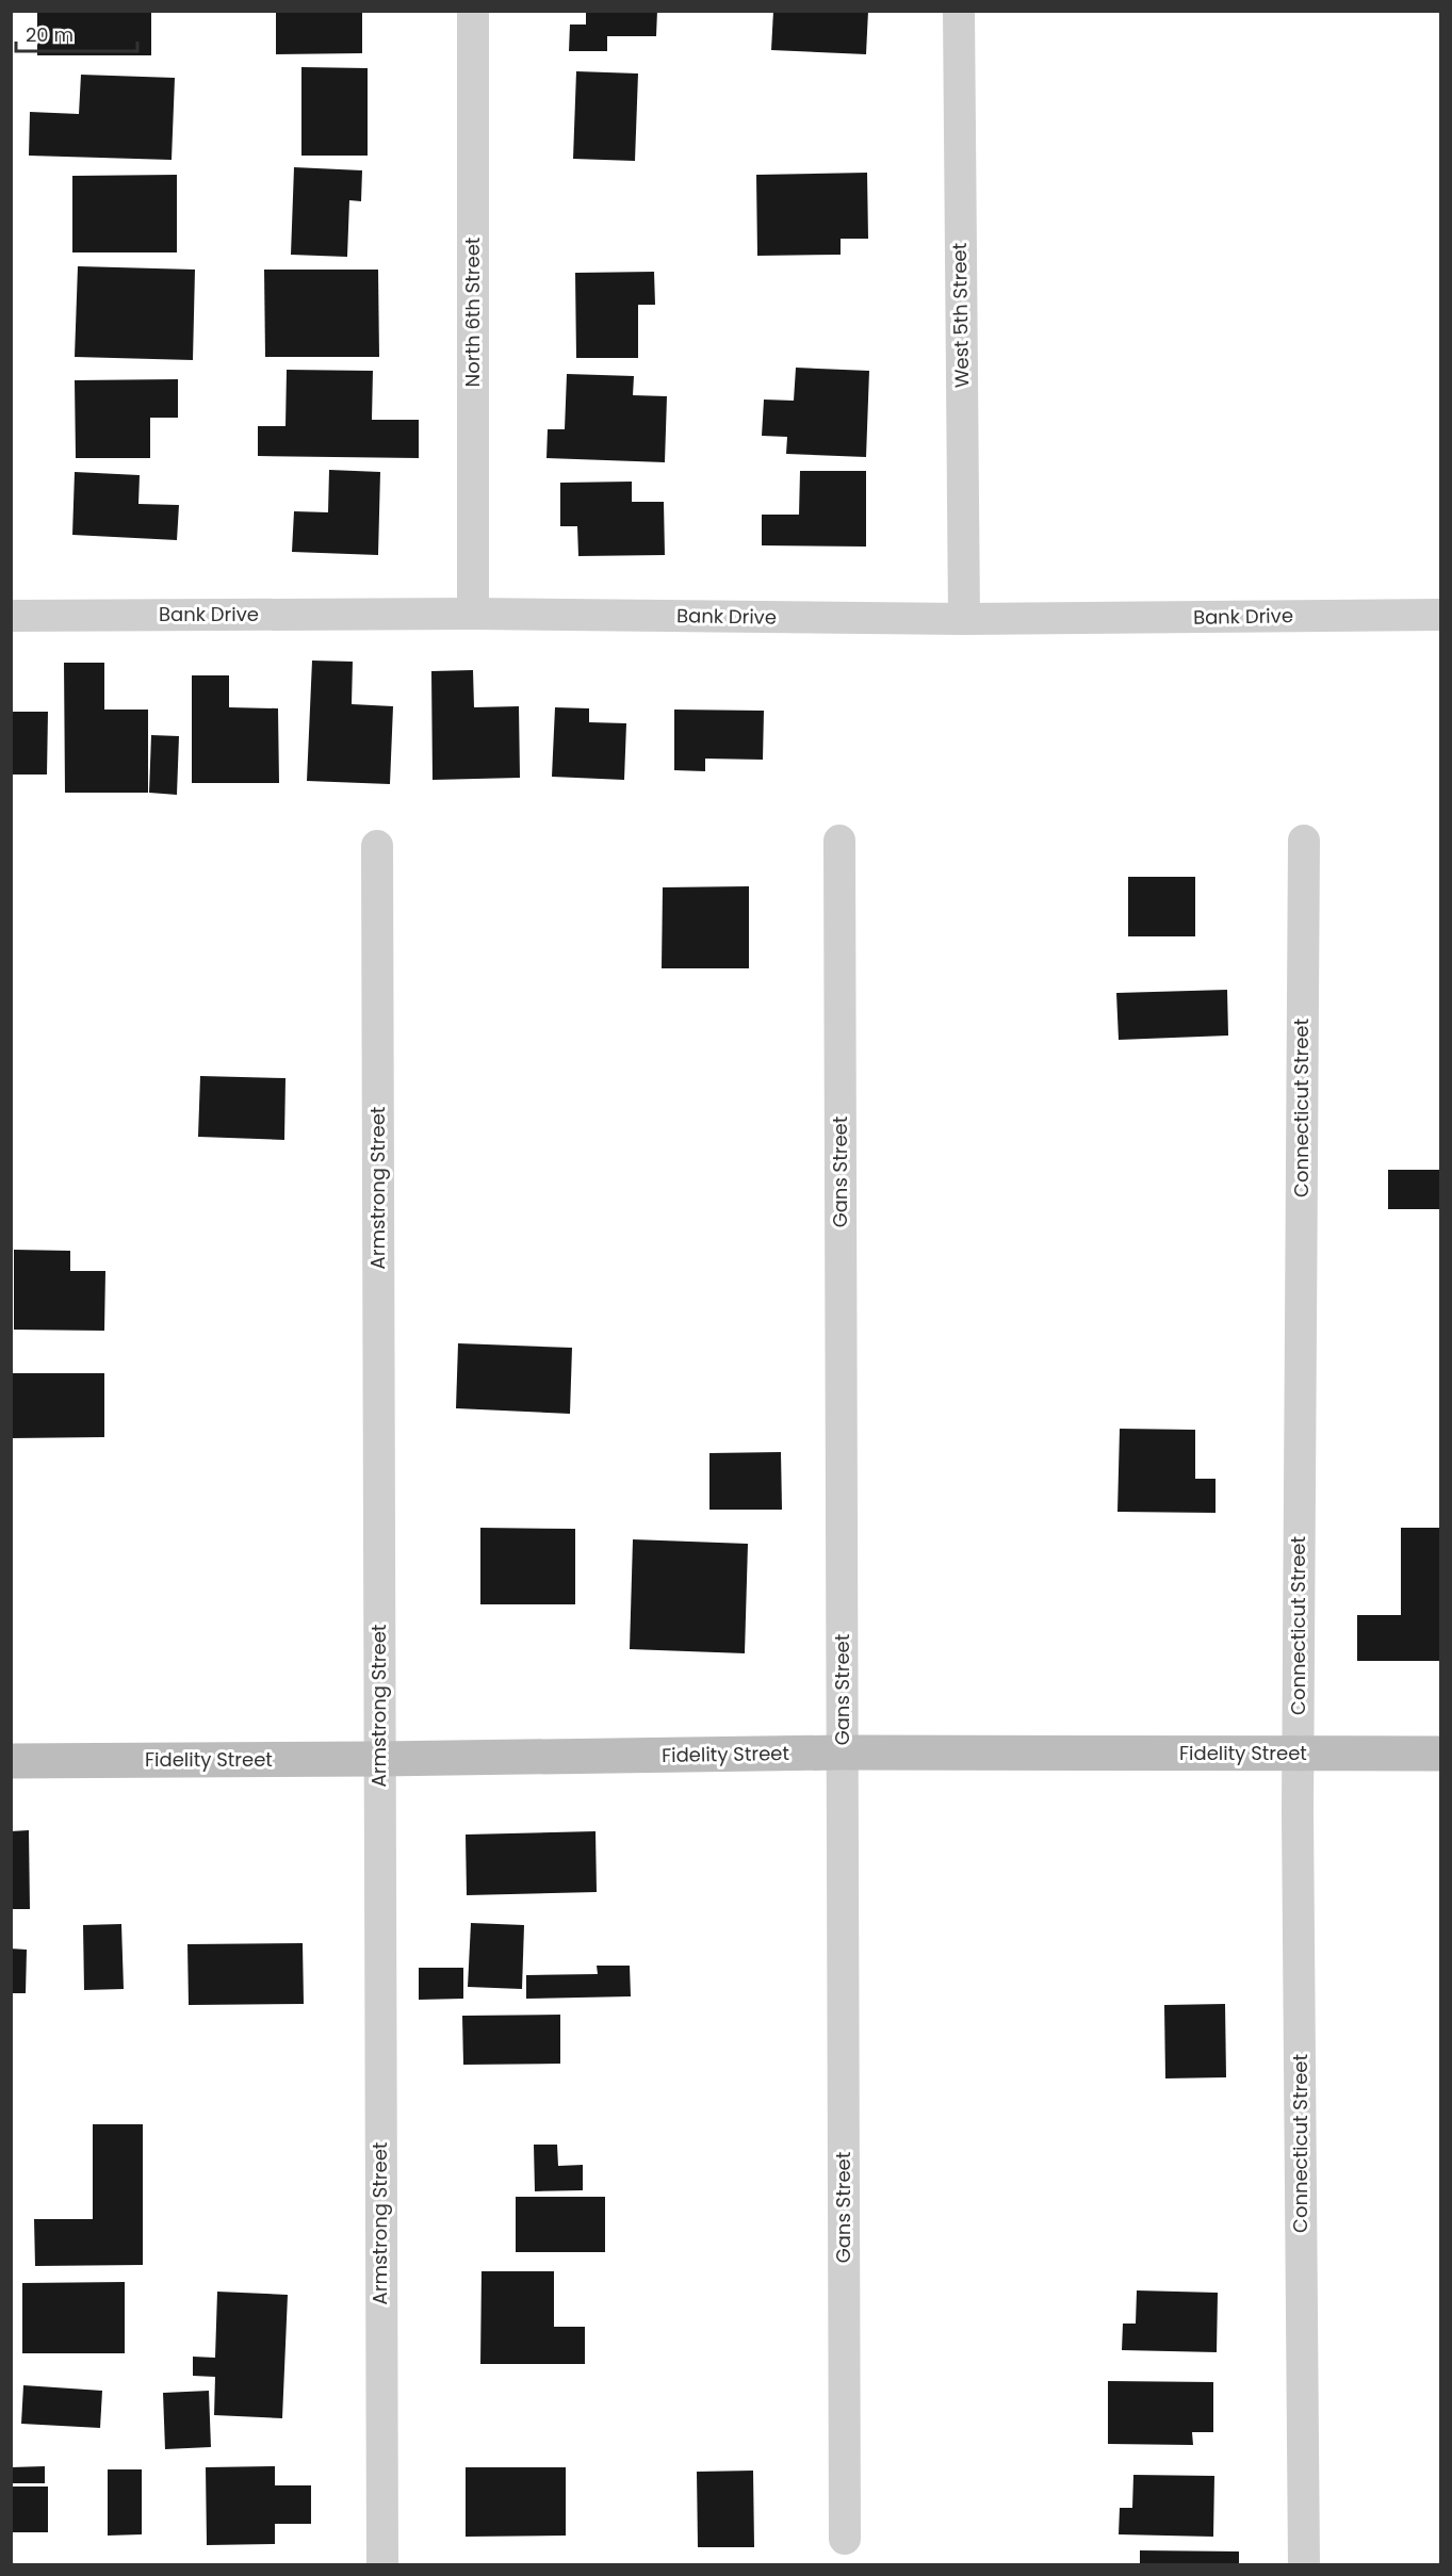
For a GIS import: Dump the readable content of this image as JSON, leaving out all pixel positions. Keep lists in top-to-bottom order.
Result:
{
  "streets": {
    "main road": ["Fidelity Street"],
    "street": [
      "North 6th Street",
      "West 5th Street",
      "Bank Drive",
      "Connecticut Street",
      "Gans Street",
      "Armstrong Street"
    ]
  },
  "crossings": [
    ["North 6th Street", "Bank Drive"],
    ["West 5th Street", "Bank Drive"],
    ["Connecticut Street", "Fidelity Street"],
    ["Gans Street", "Fidelity Street"],
    ["Armstrong Street", "Fidelity Street"]
  ],
  "scale_bar": "20 m"
}
